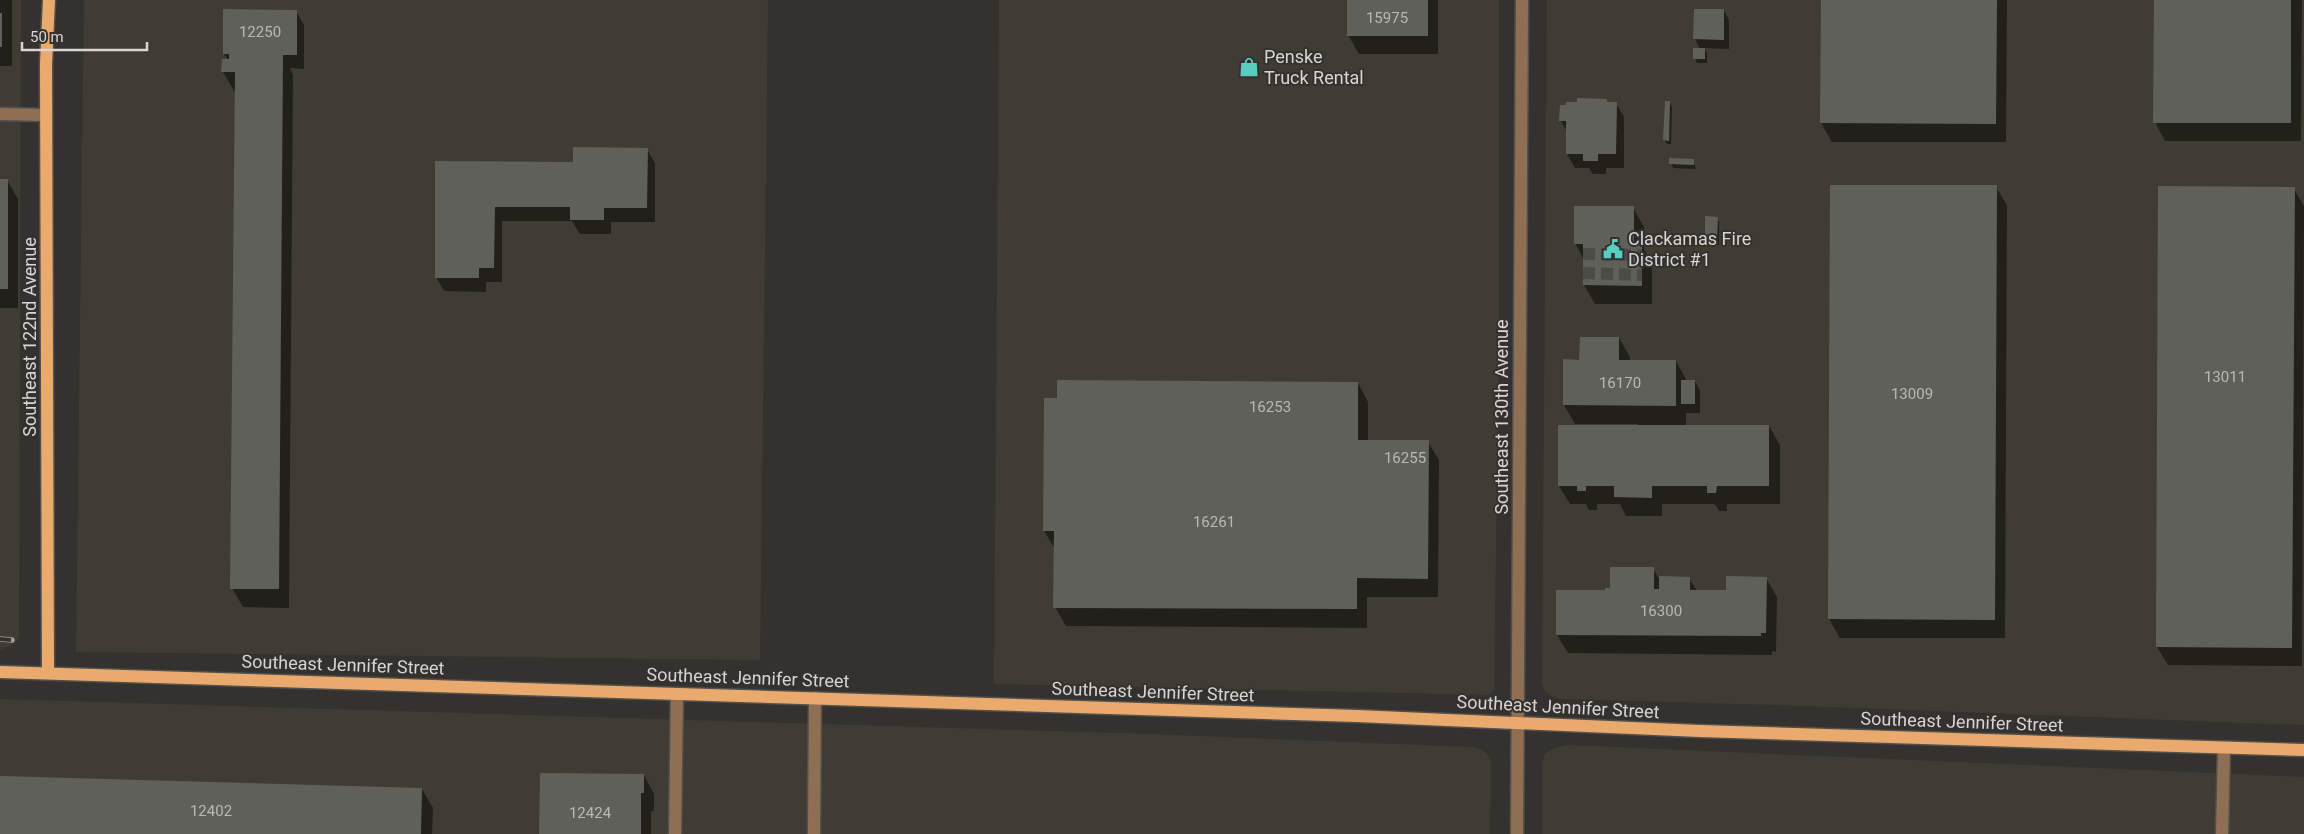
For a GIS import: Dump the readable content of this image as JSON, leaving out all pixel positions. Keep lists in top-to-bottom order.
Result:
{
  "streets": {
    "main road": ["Southeast 122nd Avenue", "Southeast Jennifer Street"],
    "street": ["Southeast 130th Avenue"]
  },
  "crossings": [
    ["Southeast 122nd Avenue", "Southeast Jennifer Street"],
    ["Southeast 130th Avenue", "Southeast Jennifer Street"]
  ],
  "places": {
    "shop": ["Penske Truck Rental"],
    "public building": ["Clackamas Fire District #1"]
  },
  "house_numbers": [
    "15975",
    "12250",
    "13011",
    "16170",
    "13009",
    "16253",
    "16255",
    "16261",
    "16300",
    "12402",
    "12424"
  ],
  "scale_bar": "50 m"
}
